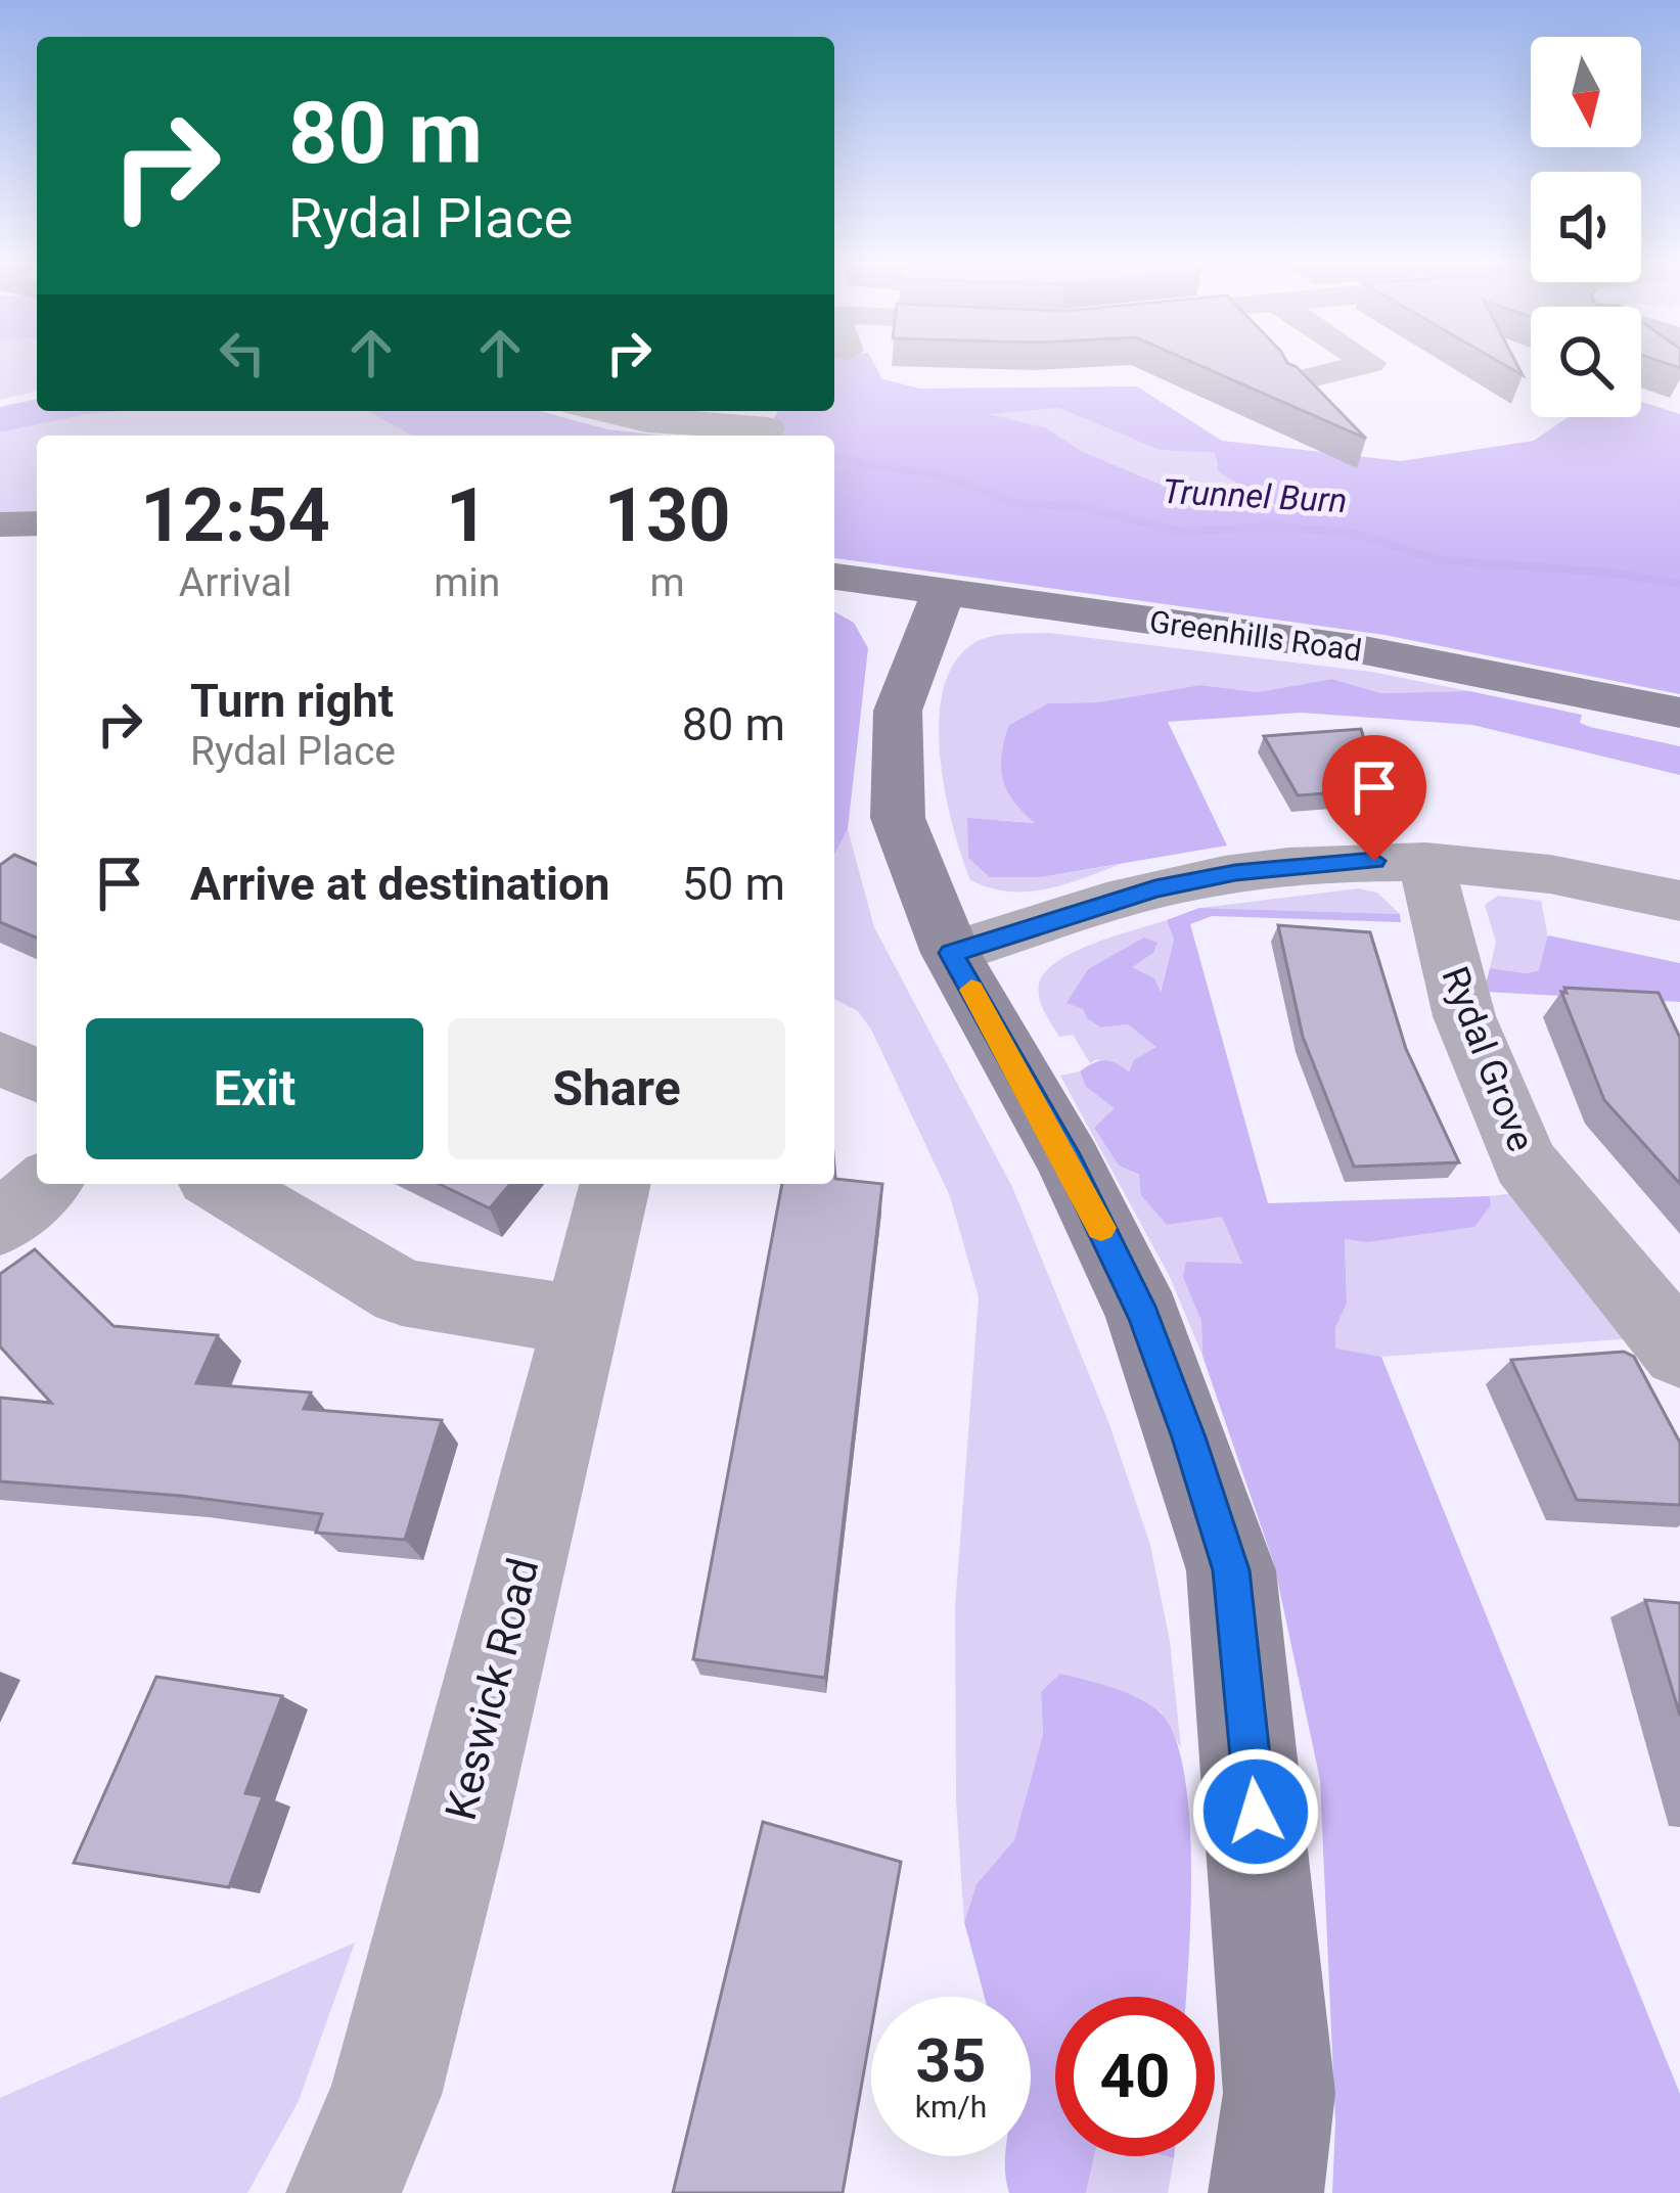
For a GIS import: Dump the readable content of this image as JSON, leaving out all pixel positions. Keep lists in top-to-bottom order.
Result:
{
  "streets": {
    "street": ["Greenhills Road", "Rydal Grove", "Keswick Road"]
  },
  "water": ["Trunnel Burn"],
  "north": "bottom",
  "page": {
    "turn": ["80 m", "Rydal Place"],
    "eta": [
      "12:54",
      "Arrival",
      "1",
      "min",
      "130",
      "m"
    ],
    "list": [
      {
        "name": "Turn right",
        "note": "Rydal Place",
        "value": "80 m"
      },
      {
        "name": "Arrive at destination",
        "value": "50 m"
      }
    ],
    "buttons": ["Exit", "Share"],
    "speed": "35 km/h",
    "limit": "40"
  }
}
